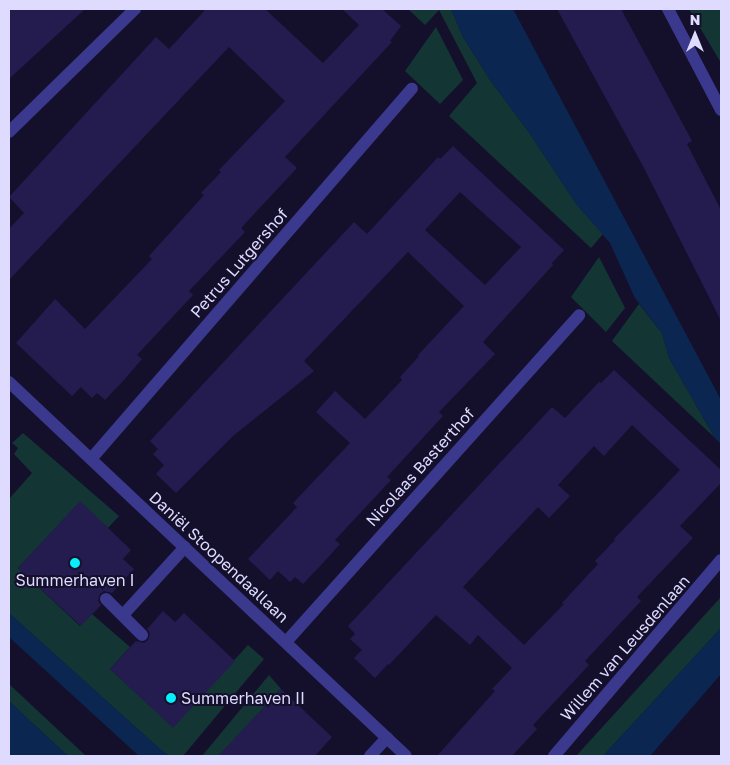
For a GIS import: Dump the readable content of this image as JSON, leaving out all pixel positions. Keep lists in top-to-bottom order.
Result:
{
  "streets": {
    "street": [
      "Petrus Lutgershof",
      "Nicolaas Basterthof",
      "Daniël Stoopendaallaan",
      "Willem van Leusdenlaan"
    ]
  },
  "crossings": [
    ["Petrus Lutgershof", "Daniël Stoopendaallaan"],
    ["Nicolaas Basterthof", "Daniël Stoopendaallaan"]
  ],
  "places": ["Summerhaven I", "Summerhaven II"],
  "north": "top"
}
